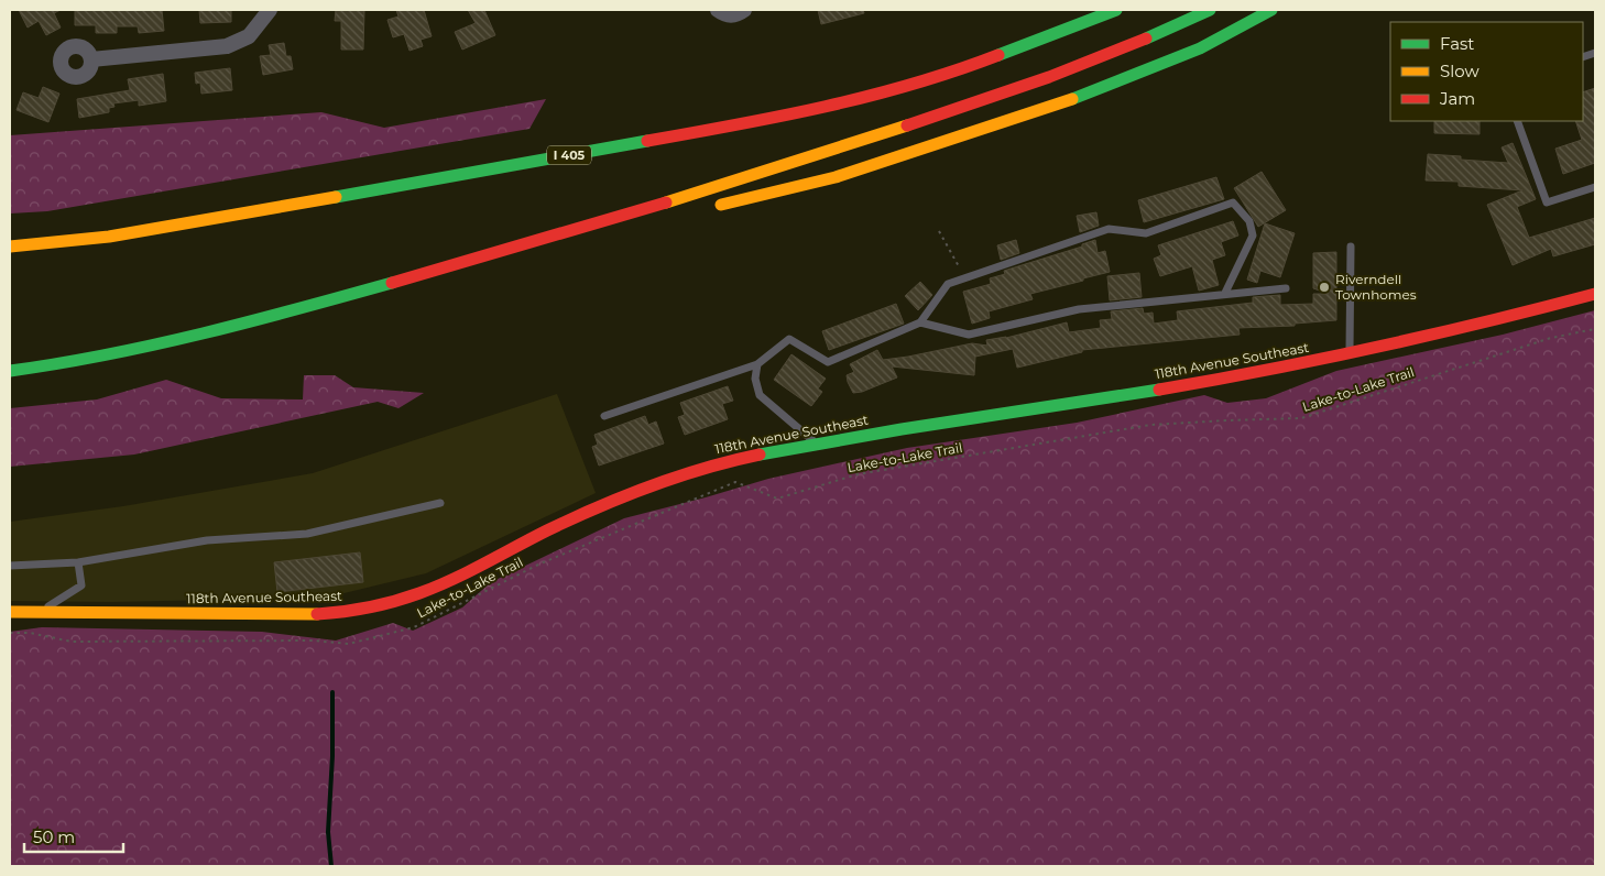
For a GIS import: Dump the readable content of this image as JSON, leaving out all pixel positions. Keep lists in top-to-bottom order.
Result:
{
  "streets": {
    "main road": ["I 405", "118th Avenue Southeast"],
    "path": ["Lake-to-Lake Trail"]
  },
  "places": ["Riverndell Townhomes"],
  "legend": ["Fast", "Slow", "Jam"],
  "scale_bar": "50 m"
}
